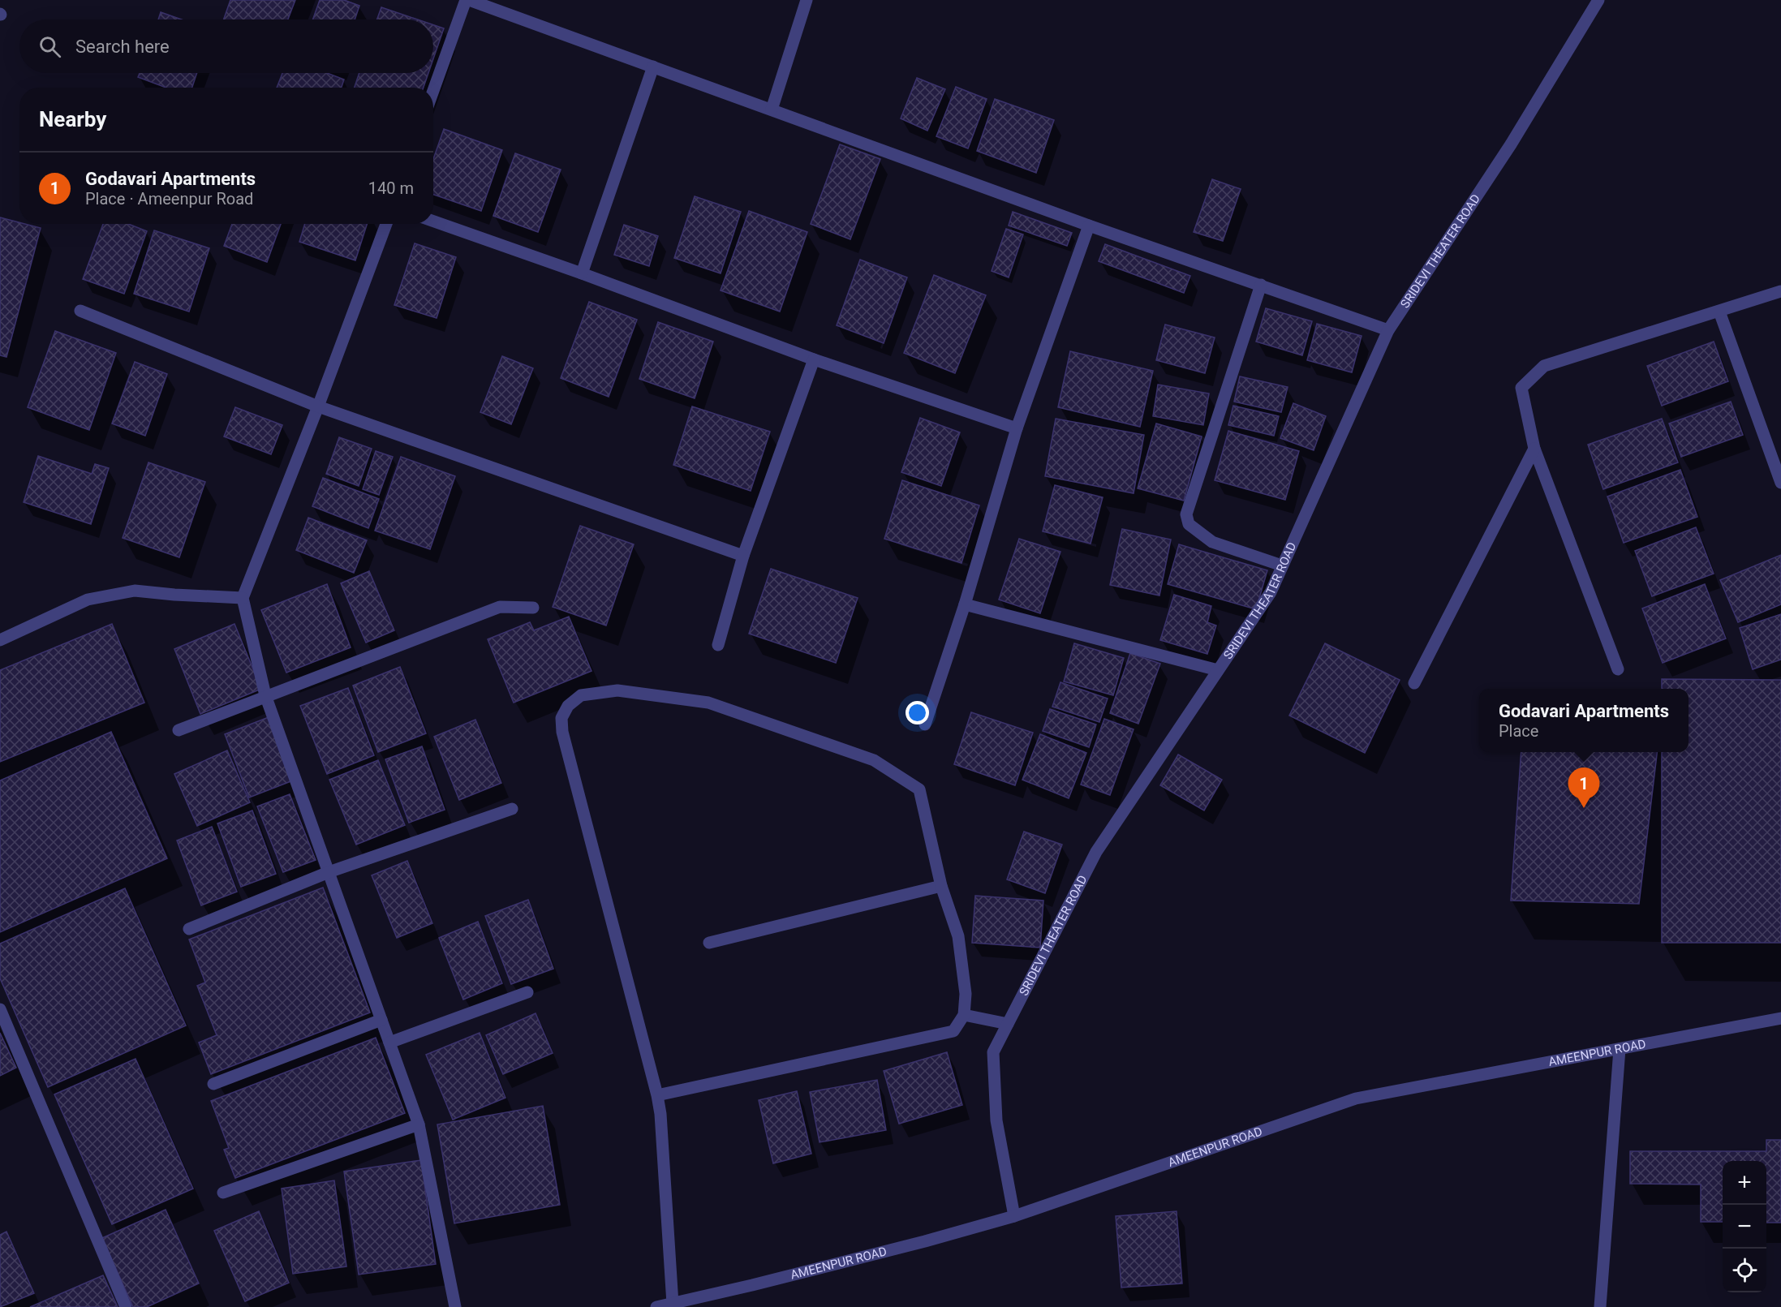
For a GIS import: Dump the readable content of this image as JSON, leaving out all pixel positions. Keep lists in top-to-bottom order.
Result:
{
  "streets": {
    "street": ["SRIDEVI THEATER ROAD", "AMEENPUR ROAD"]
  },
  "crossings": [
    ["SRIDEVI THEATER ROAD", "AMEENPUR ROAD"]
  ],
  "page": {
    "search": "Search here",
    "heading": "Nearby",
    "list": [
      {
        "mark": "1",
        "name": "Godavari Apartments",
        "note": "Place · Ameenpur Road",
        "value": "140 m"
      }
    ],
    "popup": ["Godavari Apartments", "Place"],
    "pins": "1",
    "map_buttons": ["+", "−"]
  }
}
